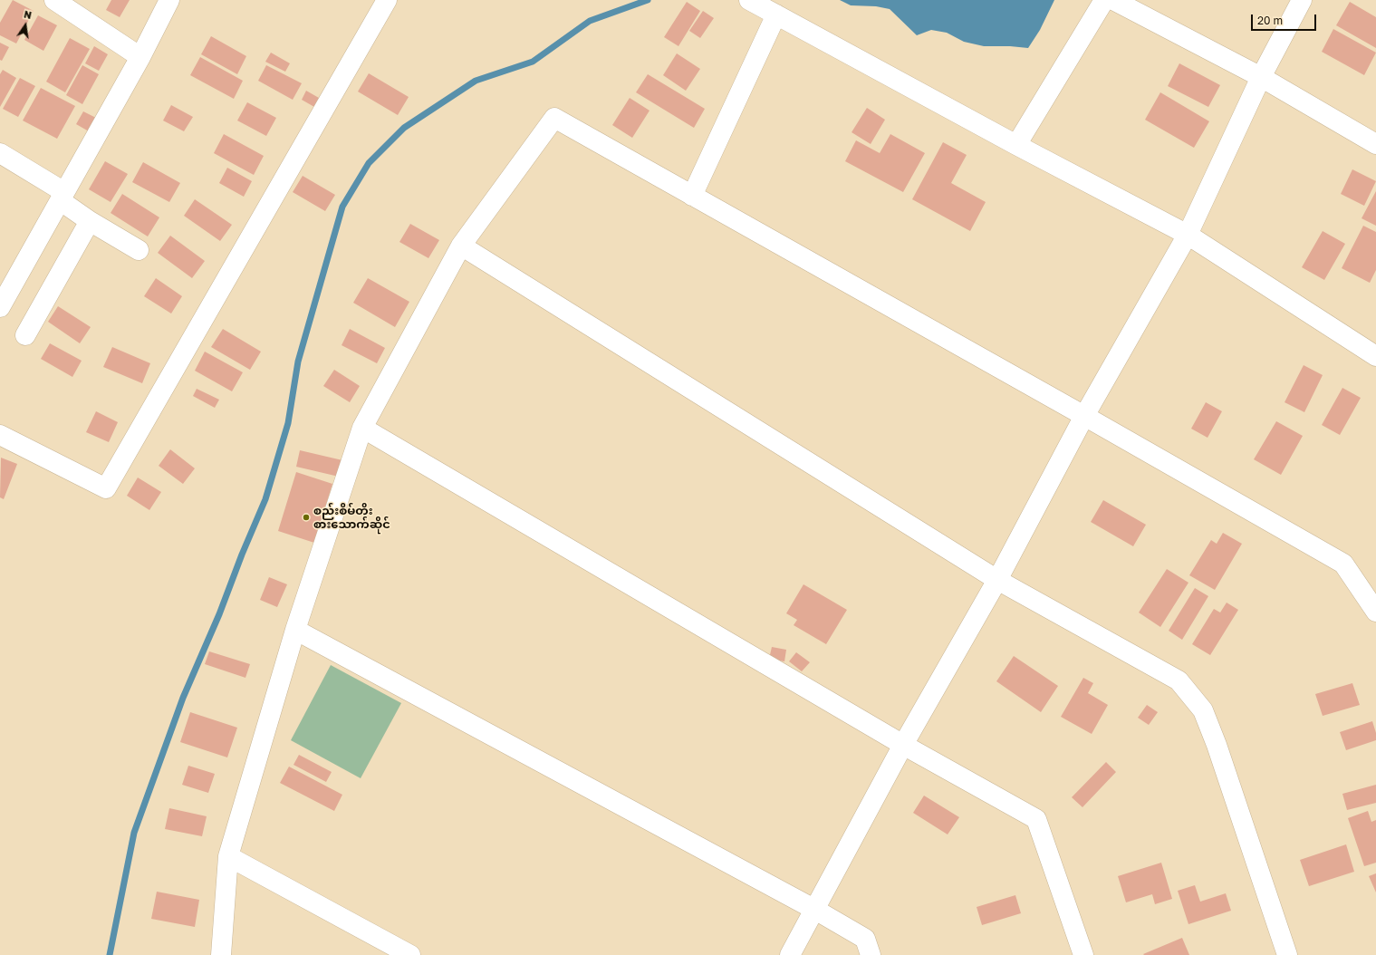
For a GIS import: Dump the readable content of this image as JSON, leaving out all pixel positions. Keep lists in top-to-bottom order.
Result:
{
  "places": ["စည်းစိမ်တိုး စားသောက်ဆိုင်"],
  "scale_bar": "20 m",
  "north": "top"
}
